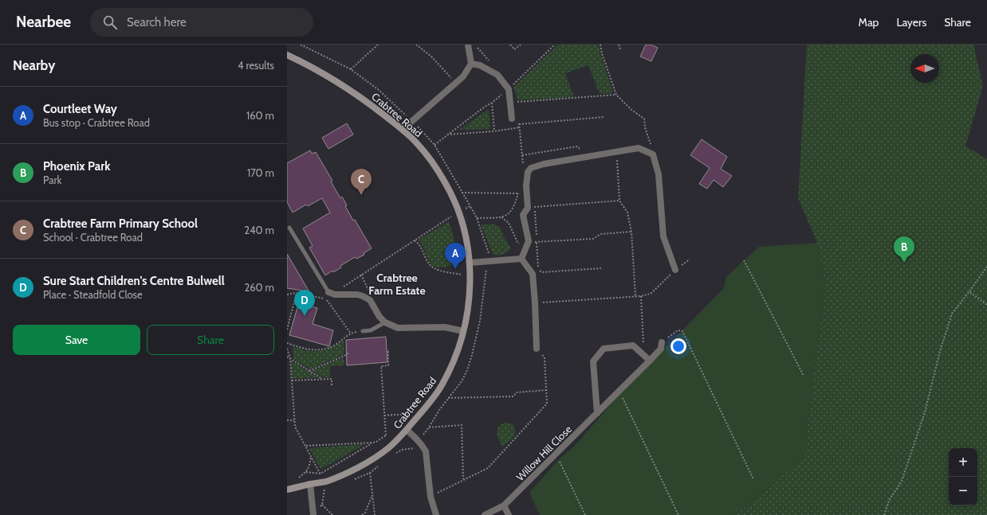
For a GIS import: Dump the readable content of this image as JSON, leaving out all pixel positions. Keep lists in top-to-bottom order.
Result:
{
  "streets": {
    "street": ["Crabtree Road", "Willow Hill Close"]
  },
  "districts": ["Crabtree Farm Estate"],
  "north": "left",
  "page": {
    "header": "Nearbee",
    "search": "Search here",
    "nav": ["Map", "Layers", "Share"],
    "heading": ["Nearby", "4 results"],
    "list": [
      {
        "mark": "A",
        "name": "Courtleet Way",
        "note": "Bus stop · Crabtree Road",
        "value": "160 m"
      },
      {
        "mark": "B",
        "name": "Phoenix Park",
        "note": "Park",
        "value": "170 m"
      },
      {
        "mark": "C",
        "name": "Crabtree Farm Primary School",
        "note": "School · Crabtree Road",
        "value": "240 m"
      },
      {
        "mark": "D",
        "name": "Sure Start Children's Centre Bulwell",
        "note": "Place · Steadfold Close",
        "value": "260 m"
      }
    ],
    "pins": [
      "C",
      "B",
      "A",
      "D"
    ],
    "buttons": ["Save", "Share"],
    "map_buttons": ["+", "−"]
  }
}
